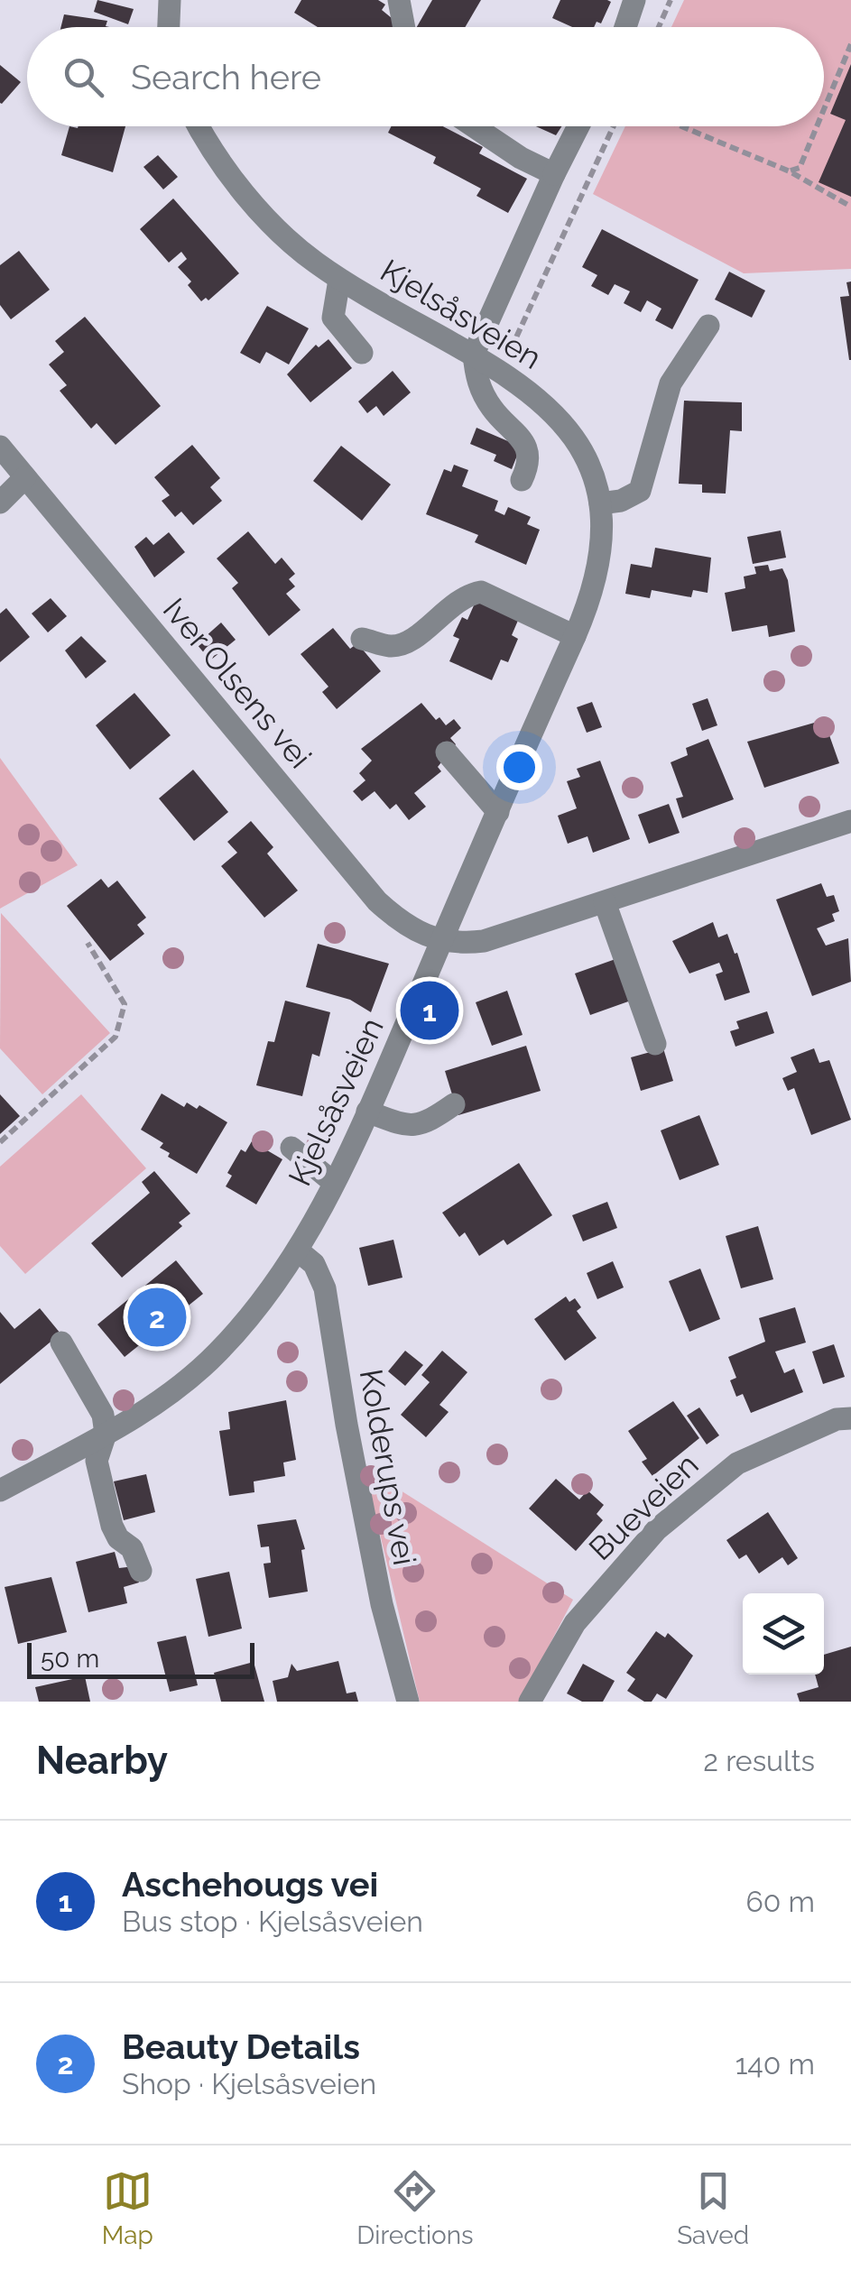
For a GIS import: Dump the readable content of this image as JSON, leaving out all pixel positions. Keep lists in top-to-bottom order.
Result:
{
  "streets": {
    "street": [
      "Kjelsåsveien",
      "Iver Olsens vei",
      "Kolderups vei",
      "Bueveien"
    ]
  },
  "crossings": [
    ["Kjelsåsveien", "Iver Olsens vei"],
    ["Kjelsåsveien", "Kolderups vei"]
  ],
  "scale_bar": "50 m",
  "page": {
    "search": "Search here",
    "pins": ["1", "2"],
    "scale": "50 m",
    "heading": ["Nearby", "2 results"],
    "list": [
      {
        "mark": "1",
        "name": "Aschehougs vei",
        "note": "Bus stop · Kjelsåsveien",
        "value": "60 m"
      },
      {
        "mark": "2",
        "name": "Beauty Details",
        "note": "Shop · Kjelsåsveien",
        "value": "140 m"
      }
    ],
    "nav": ["Map", "Directions", "Saved"]
  }
}
